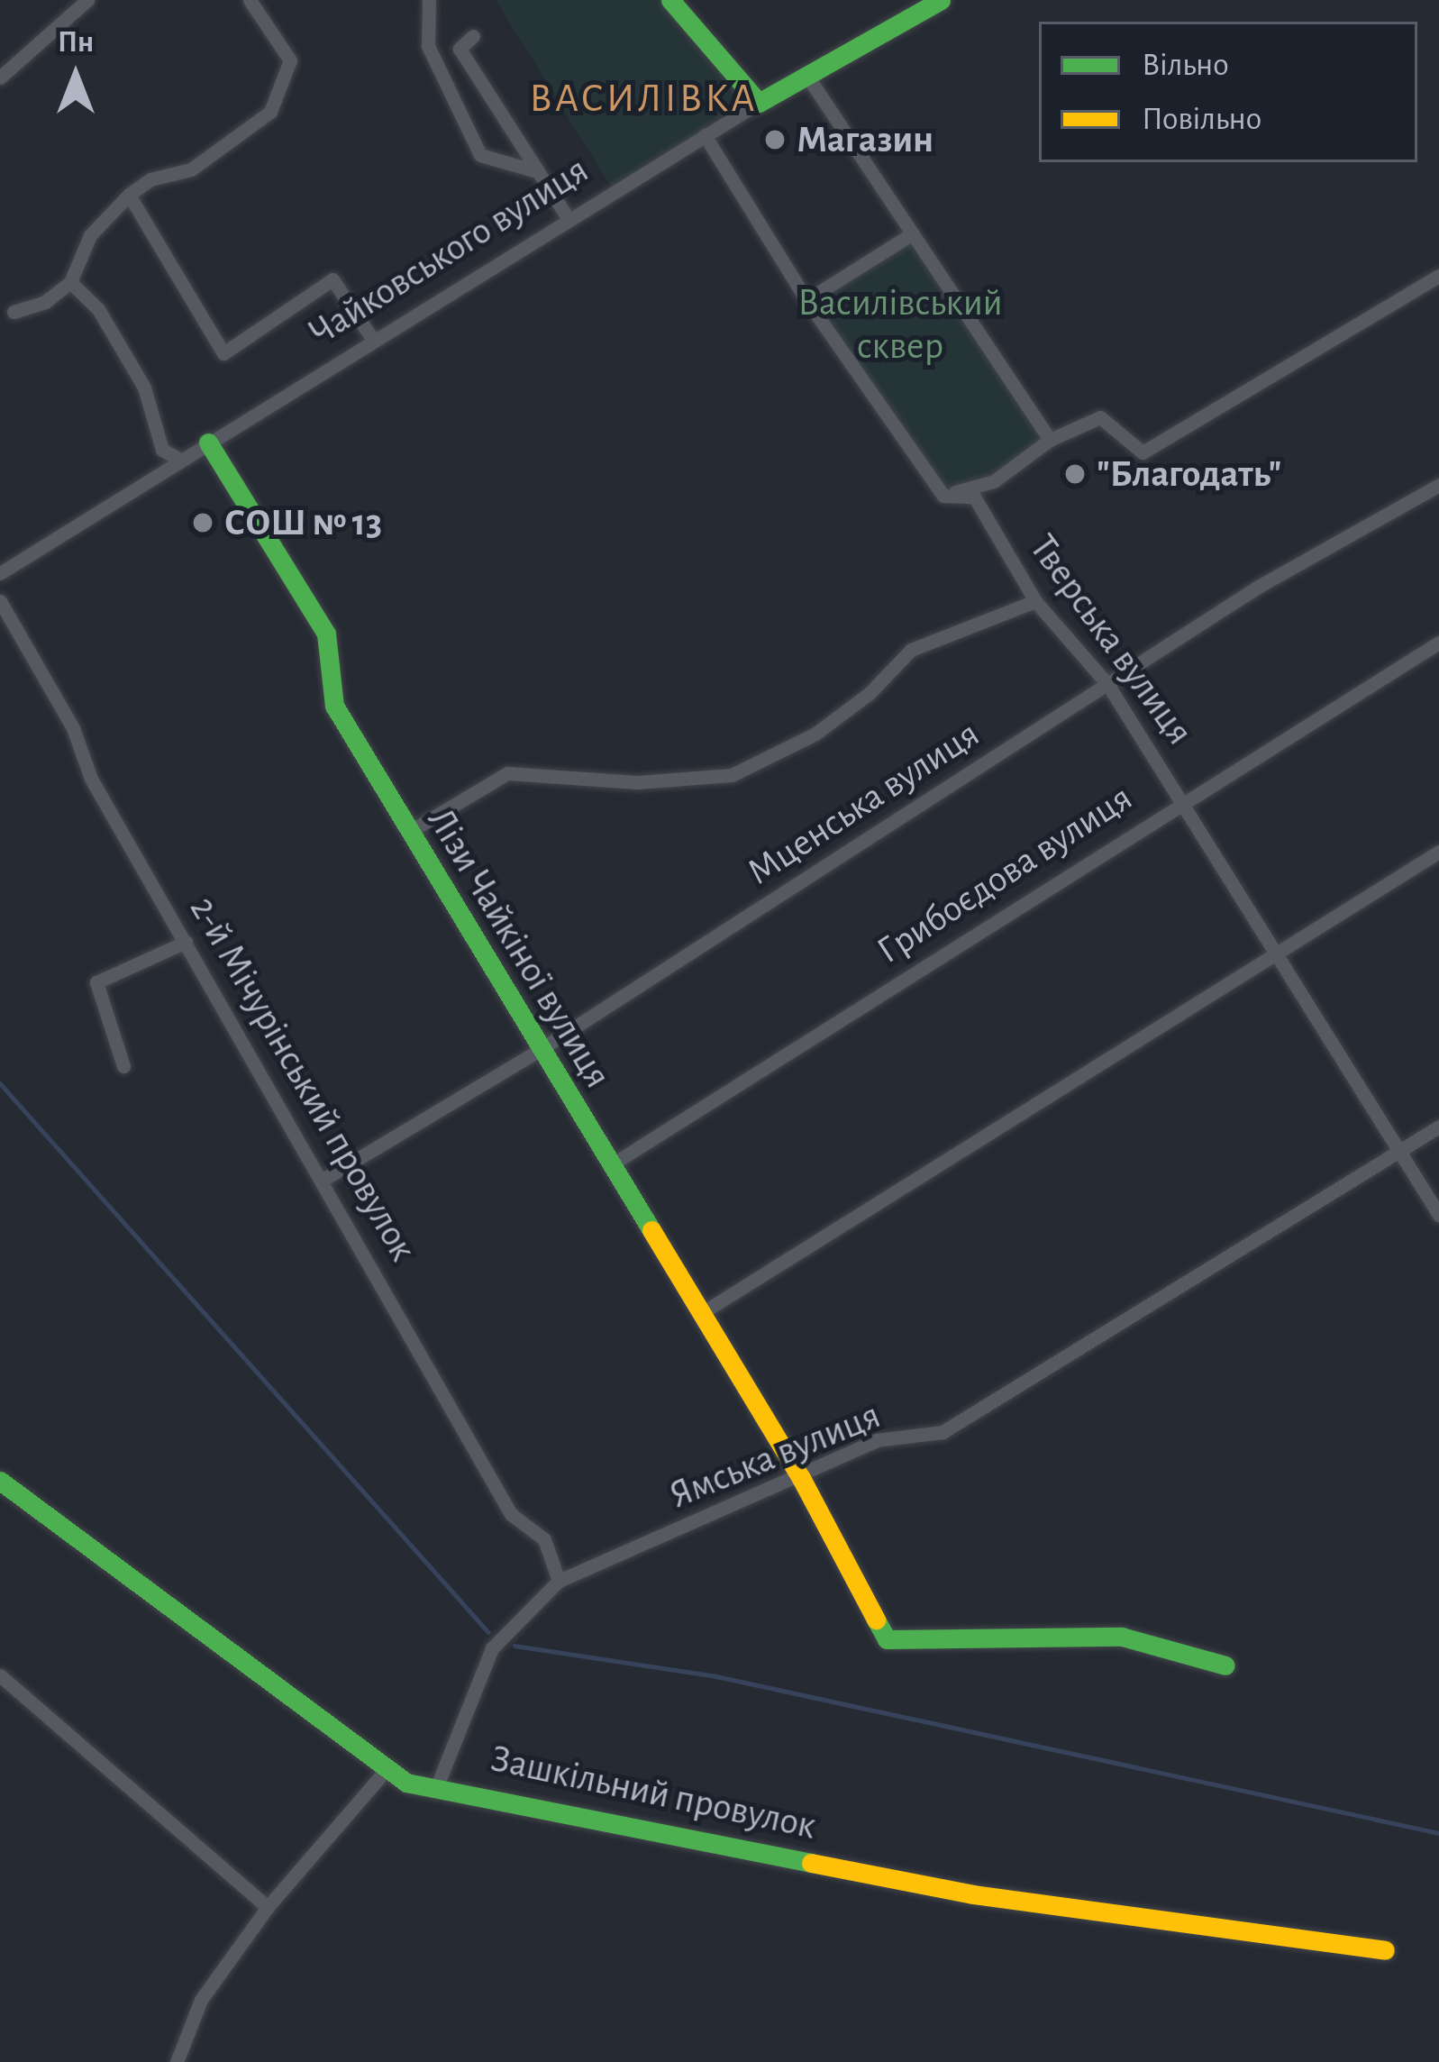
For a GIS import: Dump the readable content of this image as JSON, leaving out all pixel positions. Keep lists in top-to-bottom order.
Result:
{
  "streets": {
    "street": [
      "Чайковського вулиця",
      "Тверська вулиця",
      "Мценська вулиця",
      "Грибоєдова вулиця",
      "Лізи Чайкіної вулиця",
      "2-й Мічурінський провулок",
      "Ямська вулиця",
      "Зашкільний провулок"
    ]
  },
  "crossings": [
    ["Чайковського вулиця", "Тверська вулиця"],
    ["Чайковського вулиця", "Лізи Чайкіної вулиця"],
    ["Тверська вулиця", "Мценська вулиця"],
    ["Тверська вулиця", "Грибоєдова вулиця"],
    ["Тверська вулиця", "Ямська вулиця"],
    ["Мценська вулиця", "Лізи Чайкіної вулиця"],
    ["Мценська вулиця", "2-й Мічурінський провулок"],
    ["Грибоєдова вулиця", "Лізи Чайкіної вулиця"],
    ["Лізи Чайкіної вулиця", "Ямська вулиця"],
    ["2-й Мічурінський провулок", "Ямська вулиця"],
    ["Ямська вулиця", "Зашкільний провулок"]
  ],
  "districts": ["ВАСИЛІВКА"],
  "parks": ["Василівський сквер"],
  "places": ["Магазин", "\"Благодать\"", "СОШ № 13"],
  "legend": ["Вільно", "Повільно"],
  "north": "top"
}
